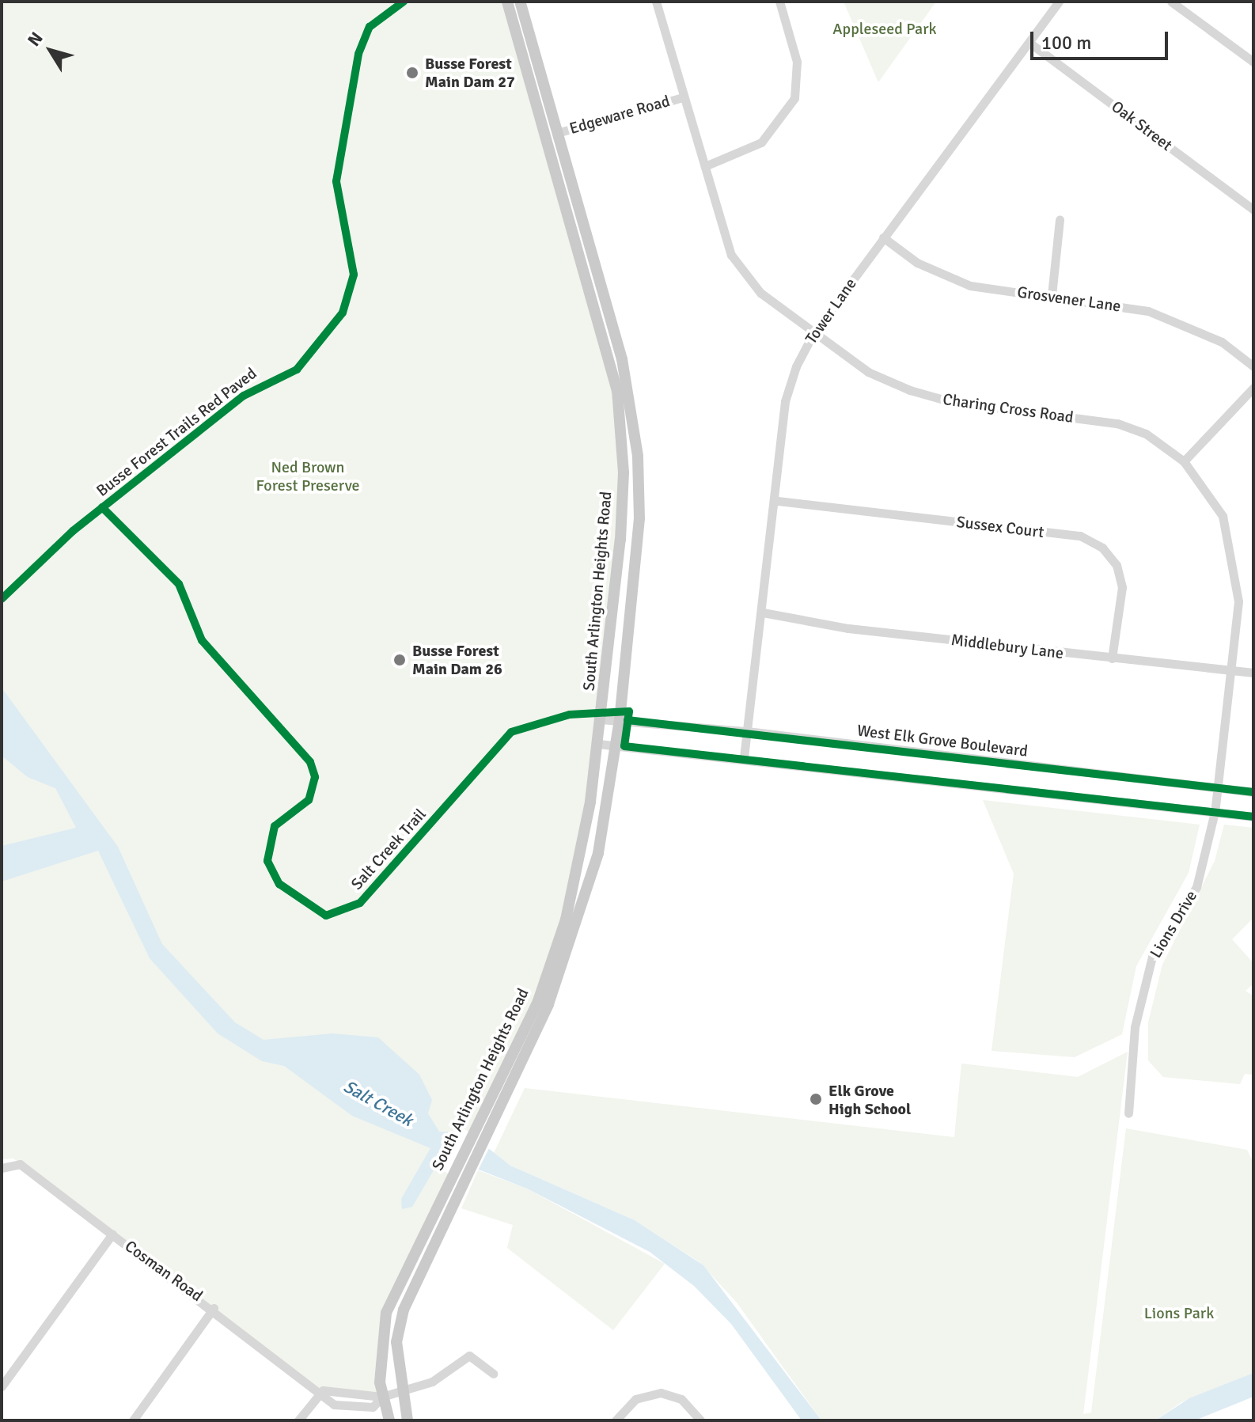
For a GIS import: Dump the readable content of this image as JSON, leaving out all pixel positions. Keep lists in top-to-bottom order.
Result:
{
  "streets": {
    "main road": ["South Arlington Heights Road"],
    "street": [
      "Edgeware Road",
      "Oak Street",
      "Grosvener Lane",
      "Tower Lane",
      "Charing Cross Road",
      "Sussex Court",
      "Middlebury Lane",
      "West Elk Grove Boulevard",
      "Lions Drive",
      "Cosman Road"
    ],
    "cycle path": ["Busse Forest Trails Red Paved"]
  },
  "crossings": [
    ["Edgeware Road", "Charing Cross Road"],
    ["Edgeware Road", "South Arlington Heights Road"],
    ["Oak Street", "Tower Lane"],
    ["Grosvener Lane", "Tower Lane"],
    ["Tower Lane", "Charing Cross Road"],
    ["Tower Lane", "Sussex Court"],
    ["Tower Lane", "Middlebury Lane"],
    ["Tower Lane", "West Elk Grove Boulevard"],
    ["Charing Cross Road", "Middlebury Lane"],
    ["Charing Cross Road", "West Elk Grove Boulevard"],
    ["Charing Cross Road", "Lions Drive"],
    ["Sussex Court", "Middlebury Lane"],
    ["South Arlington Heights Road", "West Elk Grove Boulevard"],
    ["South Arlington Heights Road", "Cosman Road"]
  ],
  "water": ["Salt Creek"],
  "parks": ["Appleseed Park", "Ned Brown Forest Preserve", "Lions Park"],
  "places": ["Busse Forest Main Dam 27", "Busse Forest Main Dam 26", "Elk Grove High School"],
  "scale_bar": "100 m",
  "north": "top left"
}
